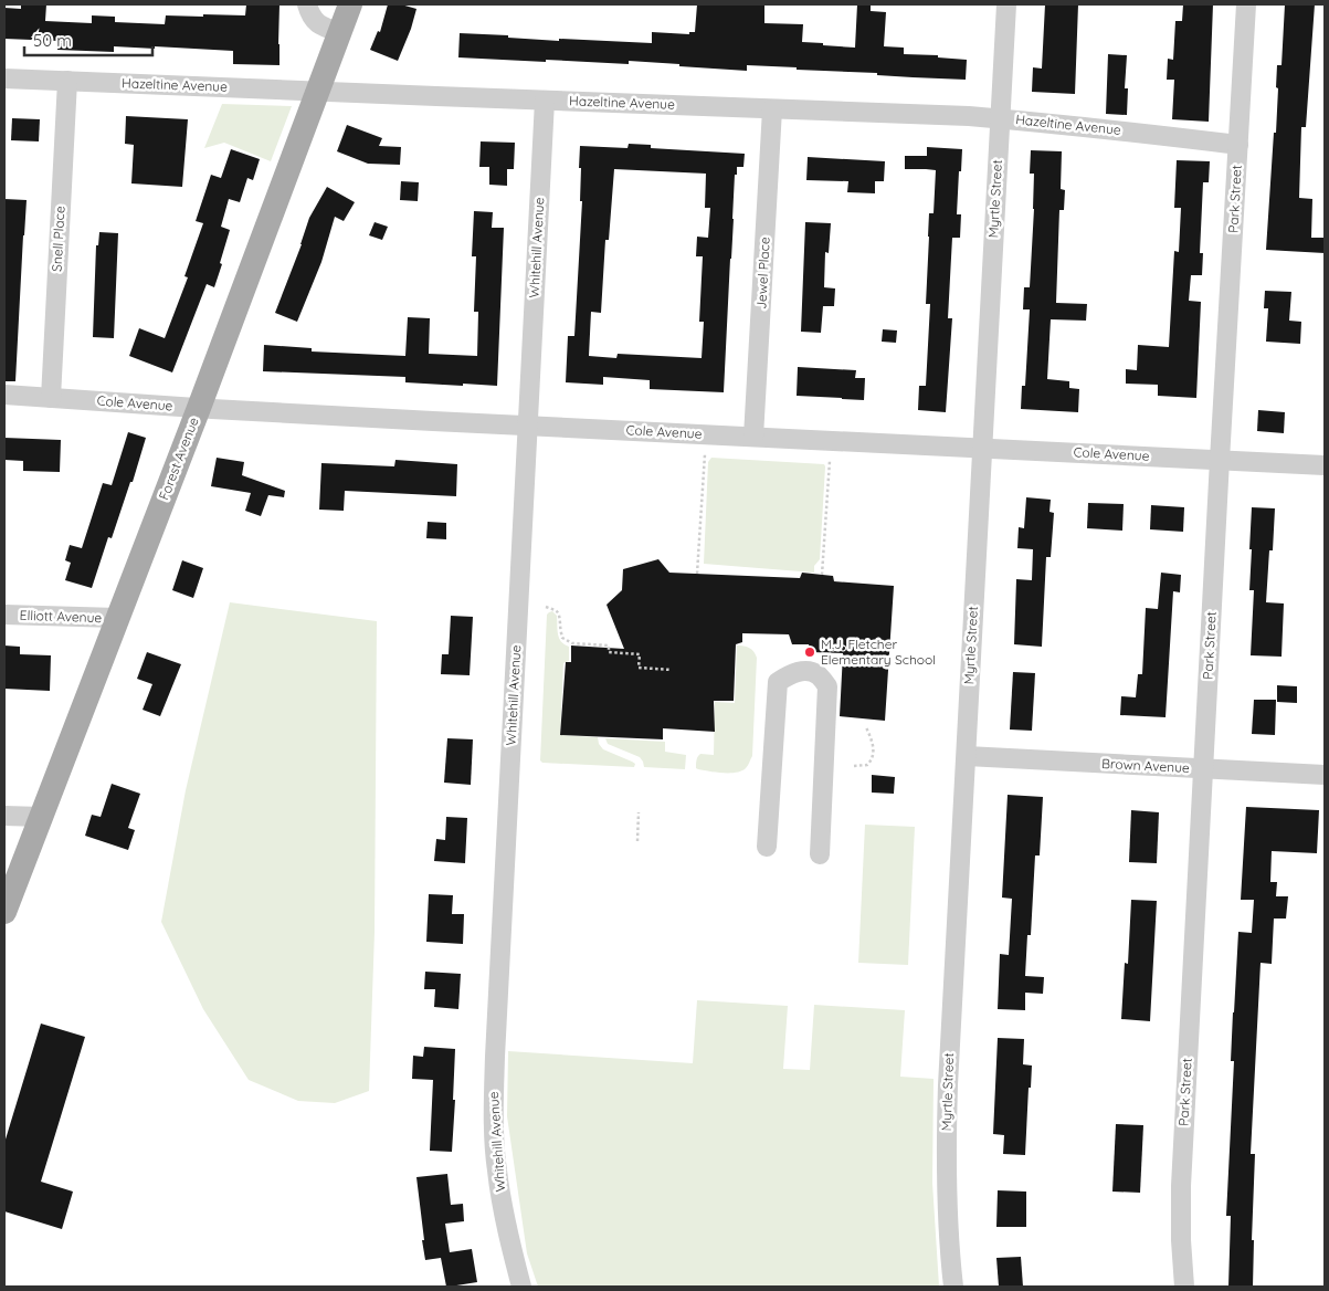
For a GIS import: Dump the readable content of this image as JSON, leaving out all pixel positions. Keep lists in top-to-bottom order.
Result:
{
  "streets": {
    "main road": ["Forest Avenue"],
    "street": [
      "Hazeltine Avenue",
      "Myrtle Street",
      "Park Street",
      "Snell Place",
      "Whitehill Avenue",
      "Jewel Place",
      "Cole Avenue",
      "Elliott Avenue",
      "Brown Avenue"
    ]
  },
  "crossings": [
    ["Hazeltine Avenue", "Myrtle Street"],
    ["Hazeltine Avenue", "Park Street"],
    ["Hazeltine Avenue", "Snell Place"],
    ["Hazeltine Avenue", "Whitehill Avenue"],
    ["Hazeltine Avenue", "Jewel Place"],
    ["Hazeltine Avenue", "Forest Avenue"],
    ["Myrtle Street", "Cole Avenue"],
    ["Myrtle Street", "Brown Avenue"],
    ["Park Street", "Cole Avenue"],
    ["Park Street", "Brown Avenue"],
    ["Snell Place", "Cole Avenue"],
    ["Whitehill Avenue", "Cole Avenue"],
    ["Jewel Place", "Cole Avenue"],
    ["Cole Avenue", "Forest Avenue"],
    ["Forest Avenue", "Elliott Avenue"]
  ],
  "places": ["M.J. Fletcher Elementary School"],
  "scale_bar": "50 m"
}
